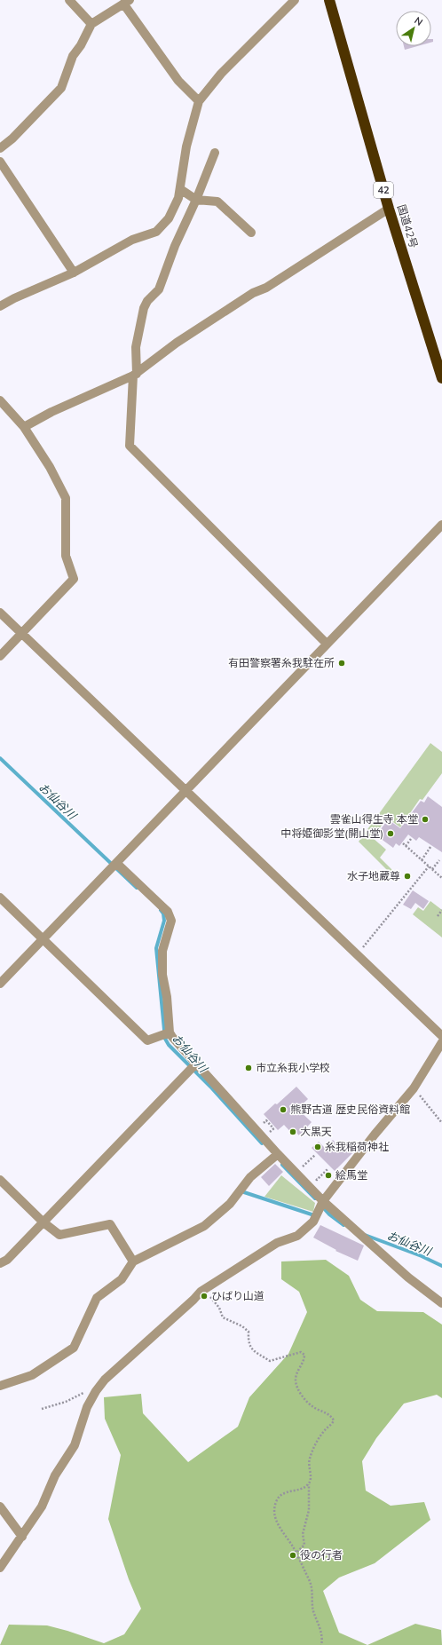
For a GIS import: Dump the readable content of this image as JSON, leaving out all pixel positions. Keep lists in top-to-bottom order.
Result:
{
  "streets": {
    "highway": ["42", "国道42号"]
  },
  "water": ["お仙谷川"],
  "places": [
    "有田警察署糸我駐在所",
    "雲雀山得生寺 本堂",
    "中将姫御影堂(開山堂)",
    "水子地蔵尊",
    "市立糸我小学校",
    "熊野古道 歴史民俗資料館",
    "大黒天",
    "糸我稲荷神社",
    "絵馬堂",
    "ひばり山道",
    "役の行者"
  ],
  "north": "top right"
}
